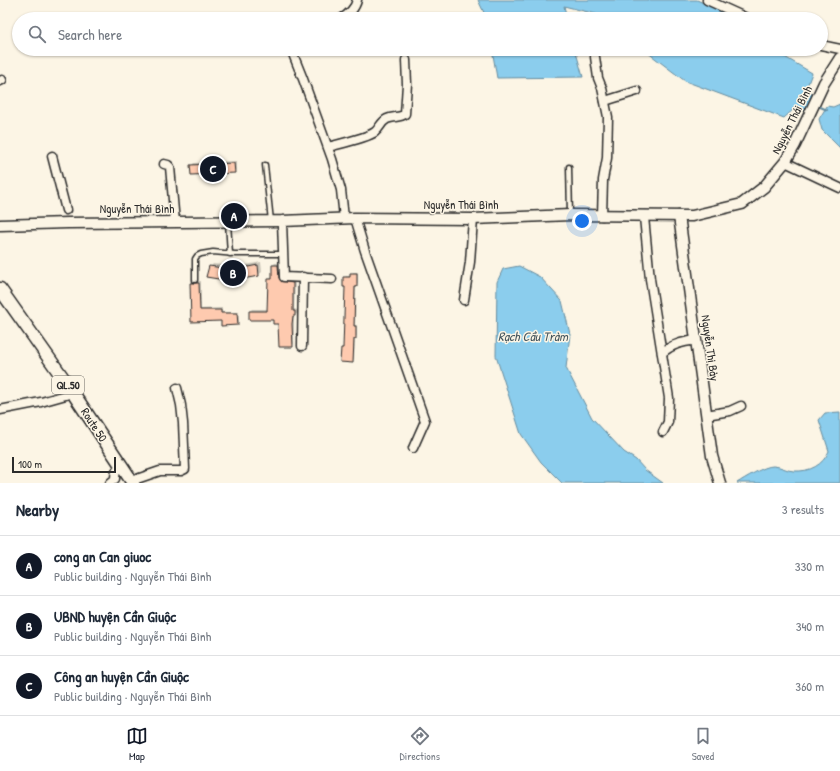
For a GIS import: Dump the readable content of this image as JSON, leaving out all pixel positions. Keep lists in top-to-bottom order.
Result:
{
  "streets": {
    "main road": ["QL.50", "Route 50"],
    "street": ["Nguyễn Thái Bình", "Nguyễn Thị Bảy"]
  },
  "crossings": [
    ["Nguyễn Thái Bình", "Nguyễn Thị Bảy"]
  ],
  "water": ["Rạch Cầu Tràm"],
  "scale_bar": "100 m",
  "page": {
    "search": "Search here",
    "pins": ["C", "A", "B"],
    "scale": "100 m",
    "heading": ["Nearby", "3 results"],
    "list": [
      {
        "mark": "A",
        "name": "cong an Can giuoc",
        "note": "Public building · Nguyễn Thái Bình",
        "value": "330 m"
      },
      {
        "mark": "B",
        "name": "UBND huyện Cần Giuộc",
        "note": "Public building · Nguyễn Thái Bình",
        "value": "340 m"
      },
      {
        "mark": "C",
        "name": "Công an huyện Cần Giuộc",
        "note": "Public building · Nguyễn Thái Bình",
        "value": "360 m"
      }
    ],
    "nav": ["Map", "Directions", "Saved"]
  }
}
